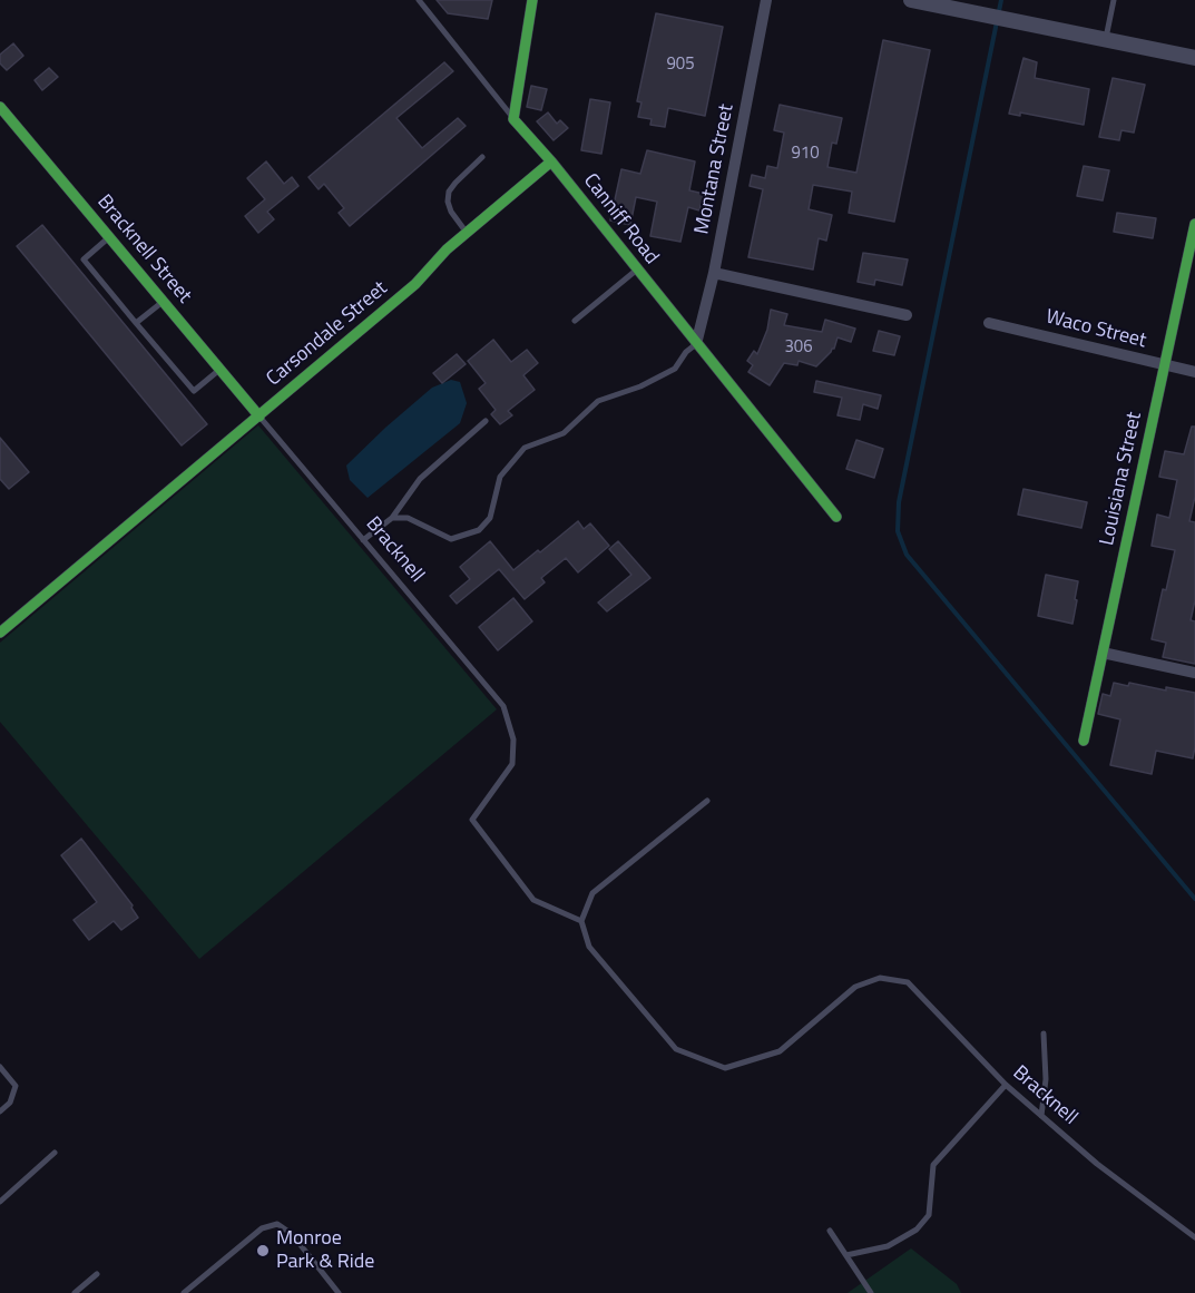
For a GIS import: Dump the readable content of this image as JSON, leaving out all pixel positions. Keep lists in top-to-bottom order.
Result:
{
  "streets": {
    "street": [
      "Montana Street",
      "Canniff Road",
      "Bracknell Street",
      "Waco Street",
      "Carsondale Street",
      "Louisiana Street"
    ],
    "lane": ["Bracknell"]
  },
  "crossings": [
    ["Montana Street", "Canniff Road"],
    ["Canniff Road", "Carsondale Street"],
    ["Bracknell Street", "Carsondale Street"],
    ["Bracknell Street", "Bracknell"],
    ["Waco Street", "Louisiana Street"],
    ["Carsondale Street", "Bracknell"]
  ],
  "places": ["Monroe Park & Ride"],
  "house_numbers": ["905", "910", "306"]
}
